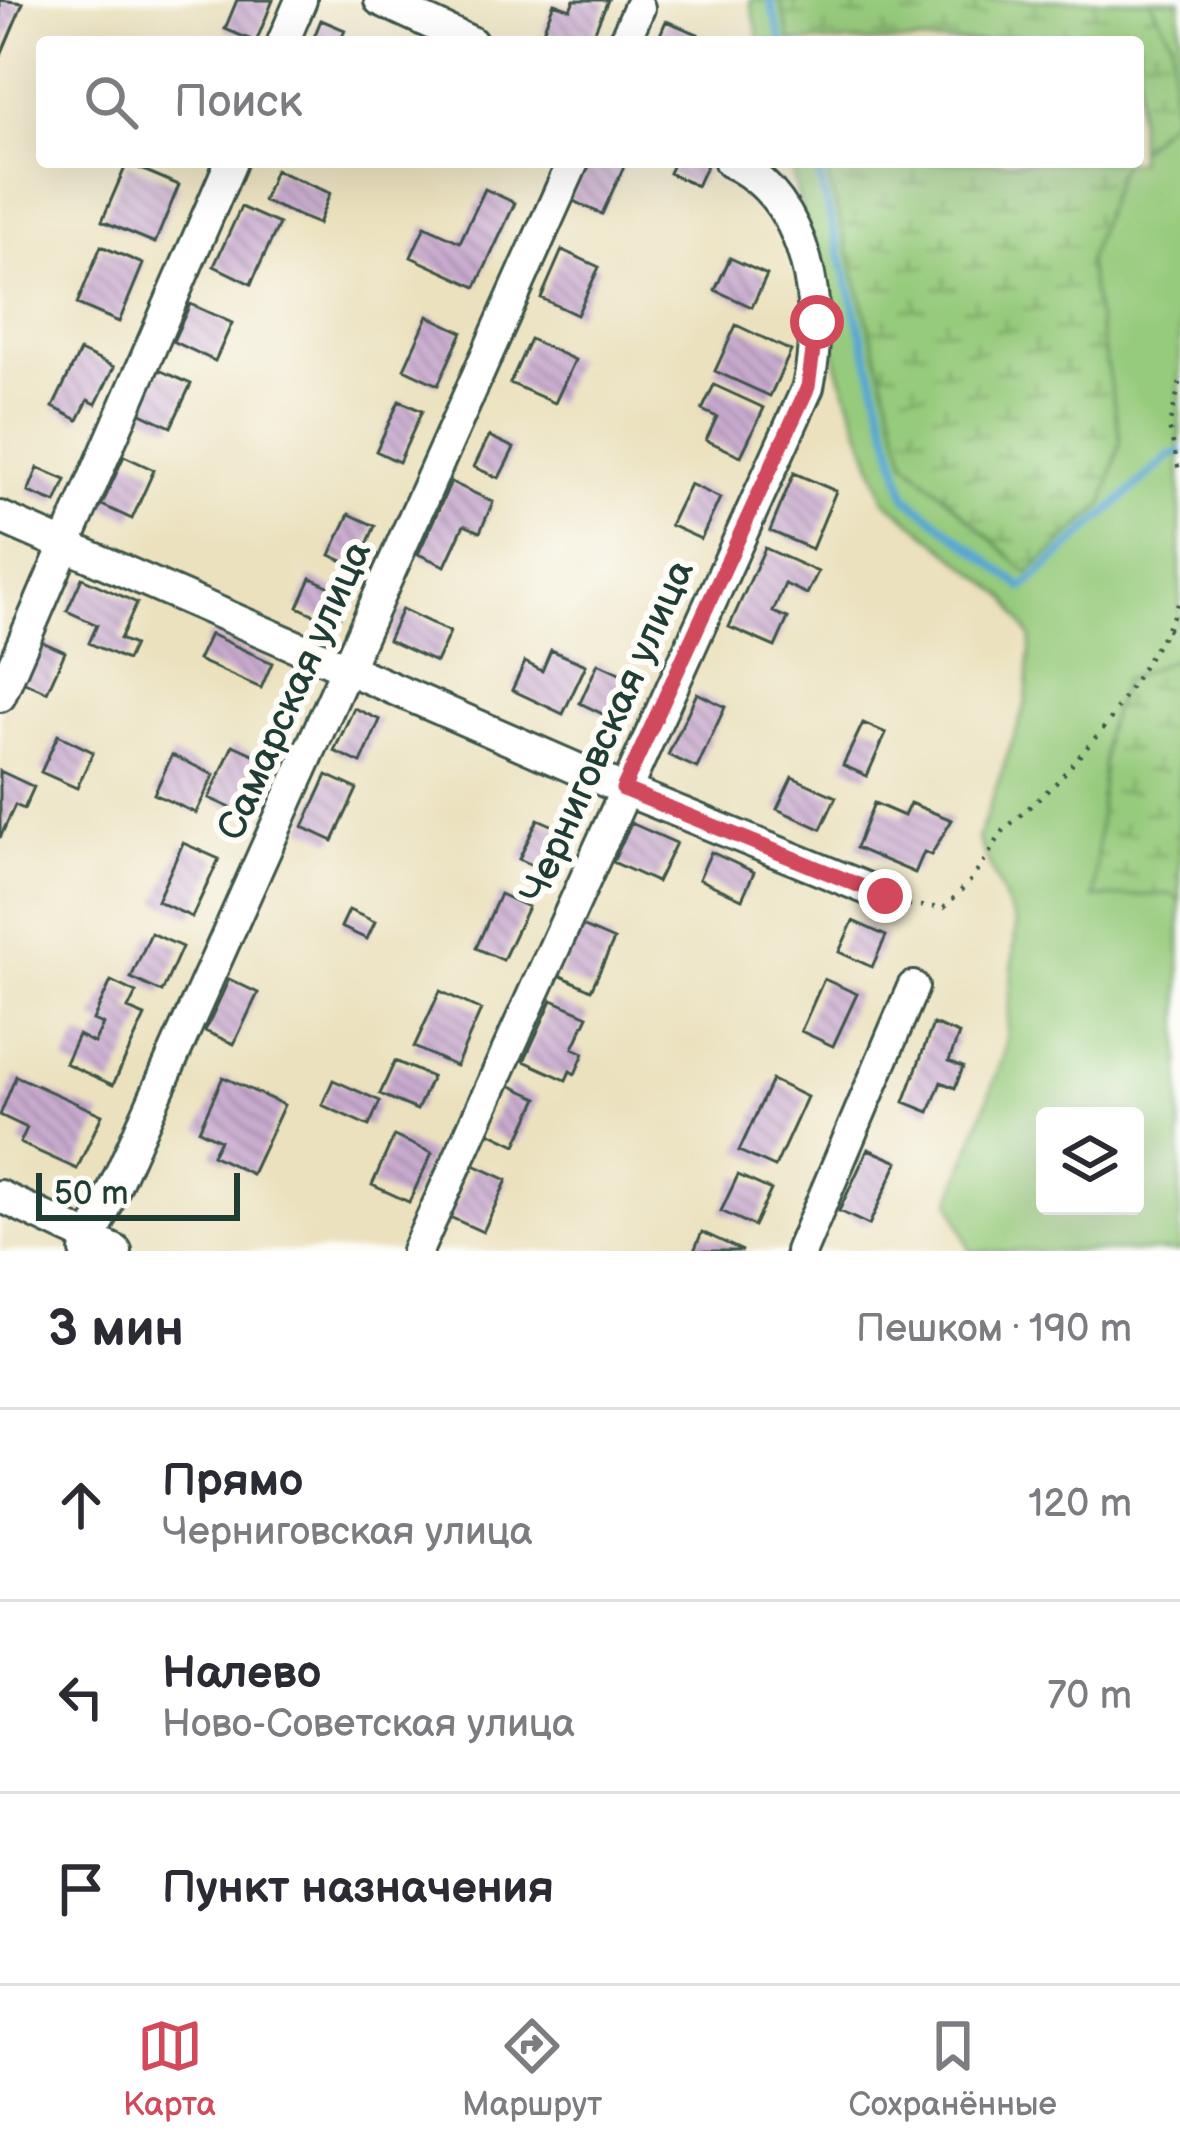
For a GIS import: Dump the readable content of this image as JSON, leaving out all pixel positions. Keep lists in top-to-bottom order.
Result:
{
  "streets": {
    "street": ["Самарская улица", "Черниговская улица"]
  },
  "scale_bar": "50 m",
  "page": {
    "search": "Поиск",
    "scale": "50 m",
    "heading": ["3 мин", "Пешком · 190 m"],
    "list": [
      ["Прямо", "Черниговская улица", "120 m"],
      ["Налево", "Ново-Советская улица", "70 m"],
      "Пункт назначения"
    ],
    "nav": ["Карта", "Маршрут", "Сохранённые"]
  }
}
